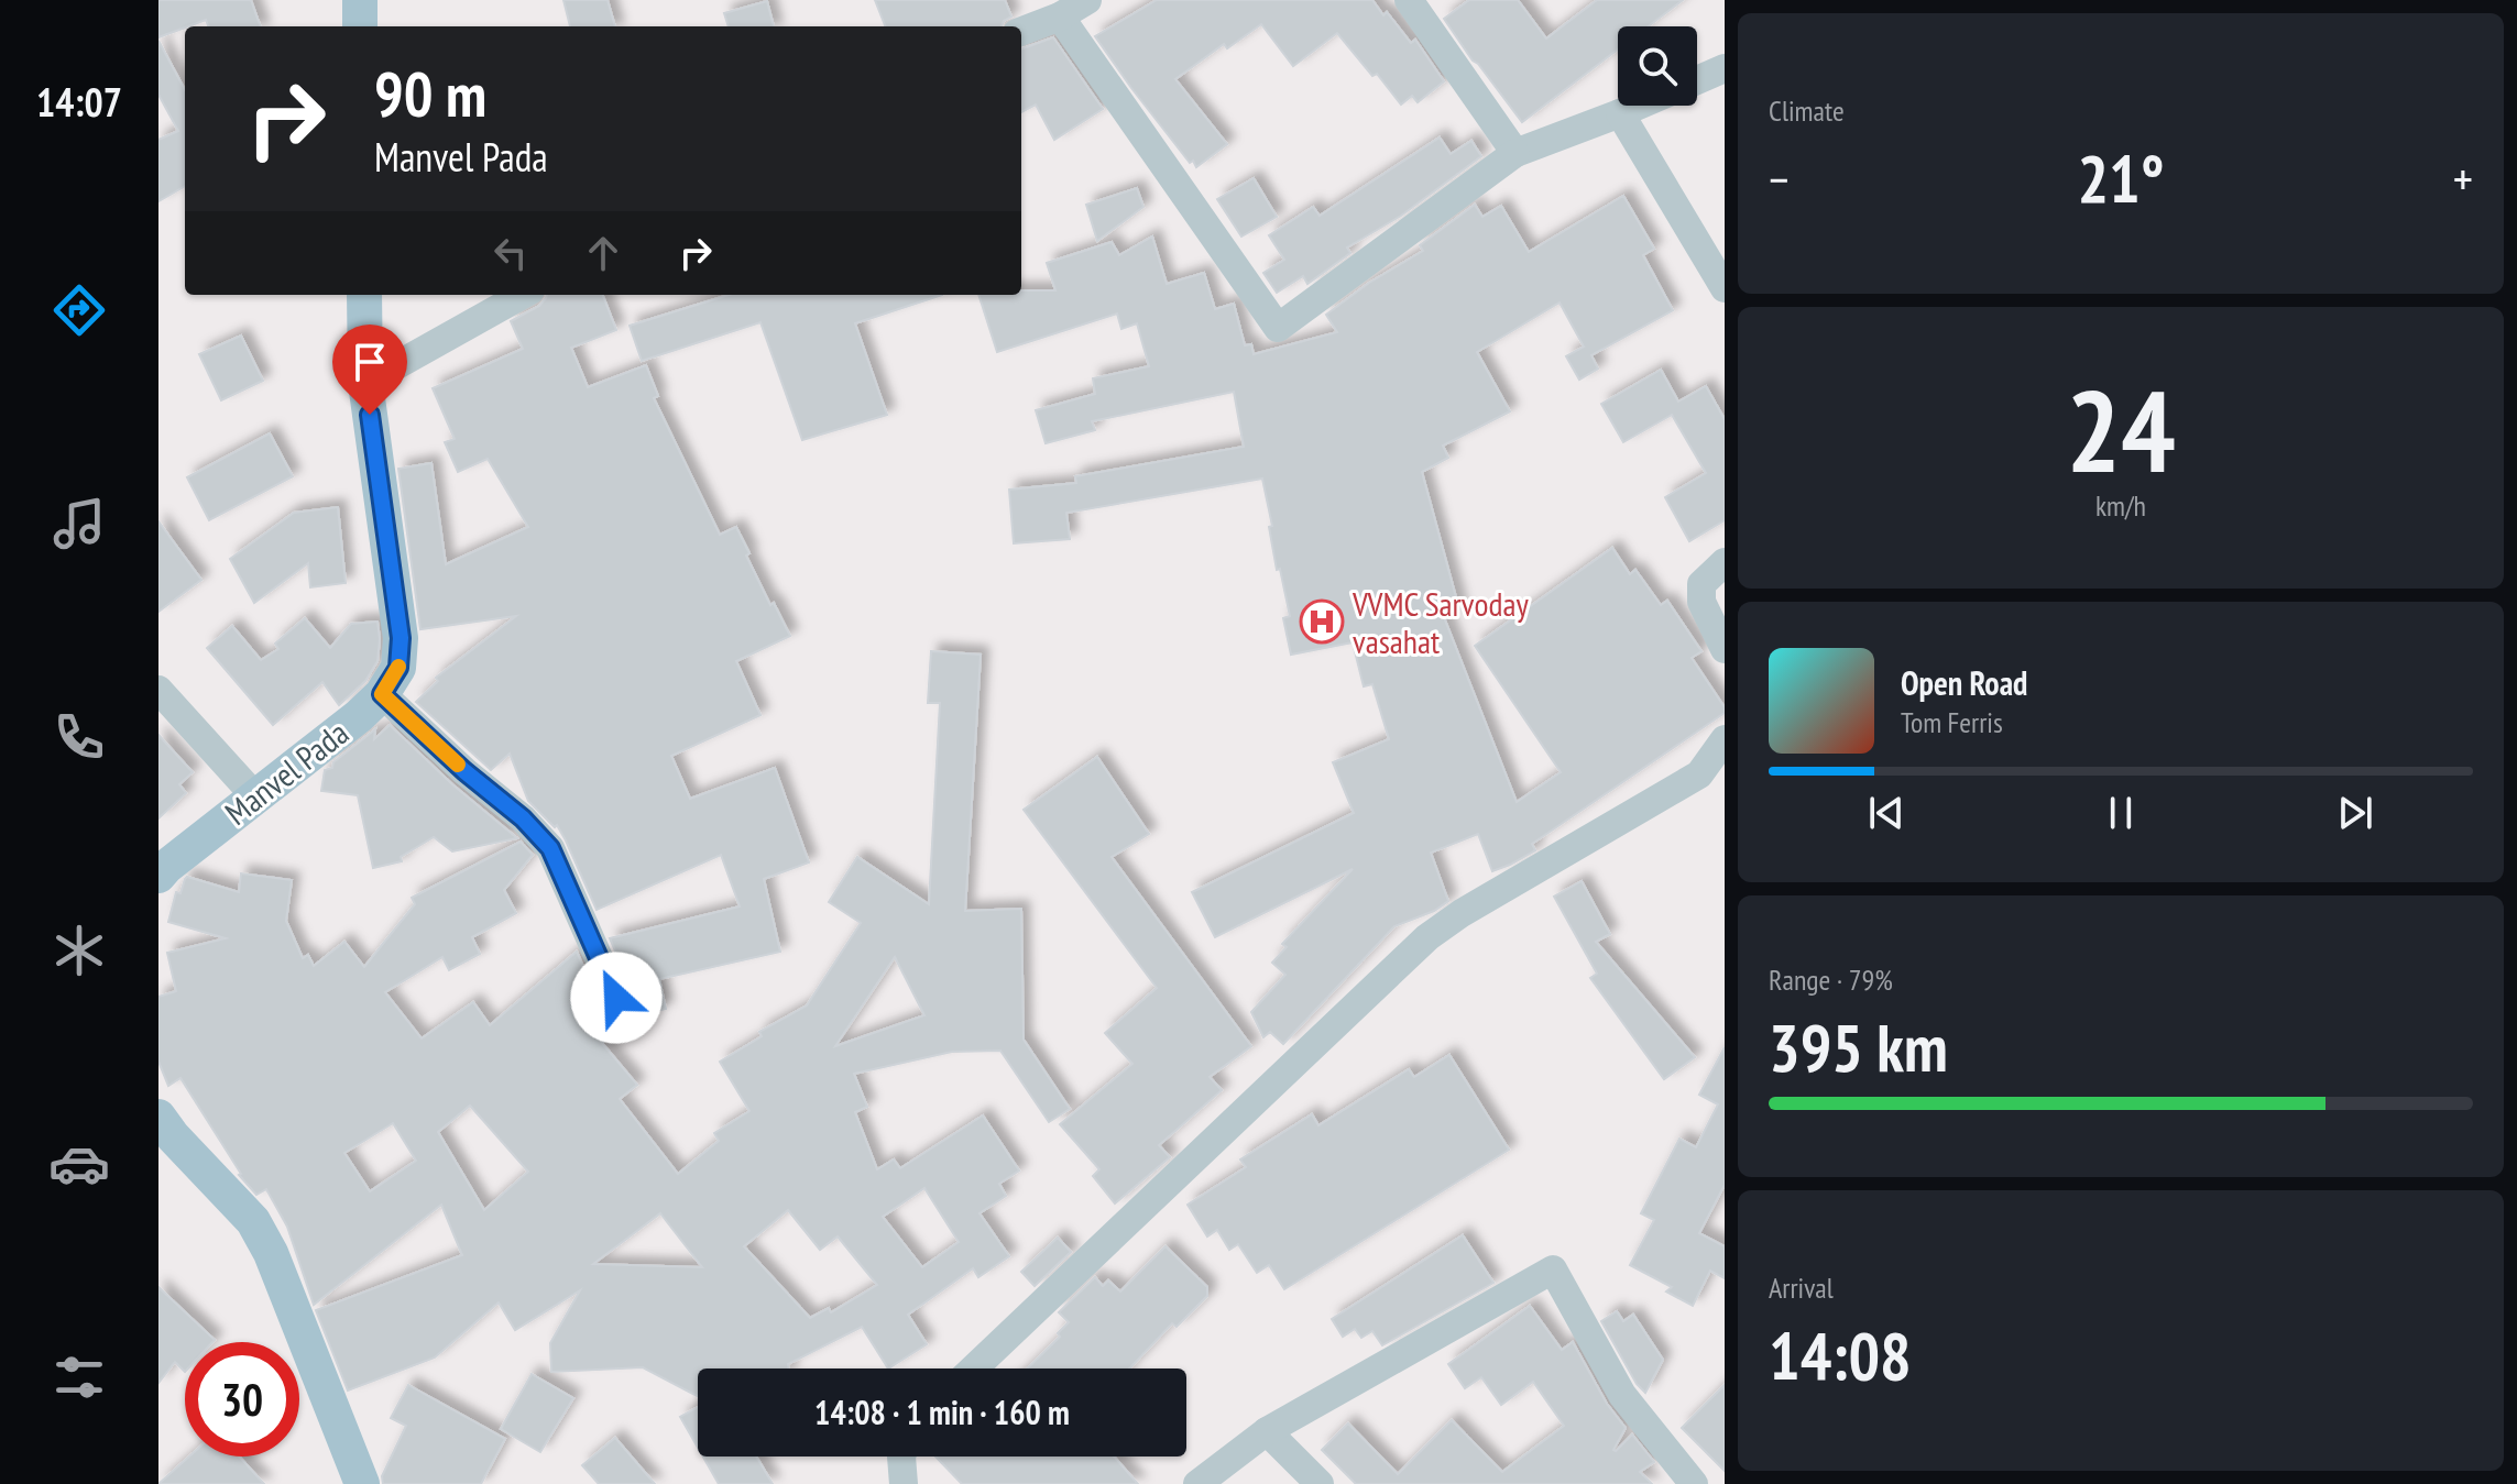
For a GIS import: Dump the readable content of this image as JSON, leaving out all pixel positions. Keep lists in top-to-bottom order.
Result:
{
  "streets": {
    "main road": ["Manvel Pada"]
  },
  "places": {
    "hospital": ["VVMC Sarvoday vasahat"]
  },
  "page": {
    "tabs": "14:07",
    "tile": [
      "Climate",
      ["24", "km/h"],
      ["Range · 79%", "395 km"],
      ["Arrival", "14:08"]
    ],
    "turn": ["90 m", "Manvel Pada"],
    "heat": ["−", "21°", "+"],
    "song": ["Open Road", "Tom Ferris"],
    "limit": "30",
    "trip": "14:08 · 1 min · 160 m"
  }
}
